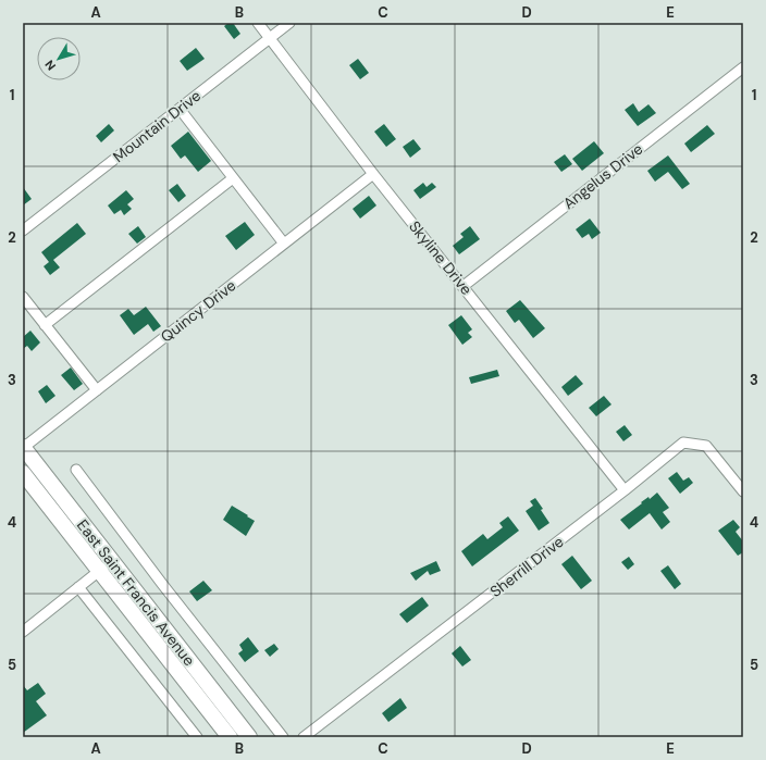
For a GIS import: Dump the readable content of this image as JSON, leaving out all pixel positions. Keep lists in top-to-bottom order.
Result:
{
  "streets": {
    "highway": ["East Saint Francis Avenue"],
    "street": [
      "Mountain Drive",
      "Angelus Drive",
      "Skyline Drive",
      "Quincy Drive",
      "Sherrill Drive"
    ]
  },
  "crossings": [
    ["Mountain Drive", "Skyline Drive"],
    ["Angelus Drive", "Skyline Drive"],
    ["Skyline Drive", "Quincy Drive"],
    ["Skyline Drive", "Sherrill Drive"],
    ["Quincy Drive", "East Saint Francis Avenue"]
  ],
  "north": "bottom left",
  "grid": {
    "columns": [
      "A",
      "B",
      "C",
      "D",
      "E"
    ],
    "rows": [
      "1",
      "2",
      "3",
      "4",
      "5"
    ]
  }
}
